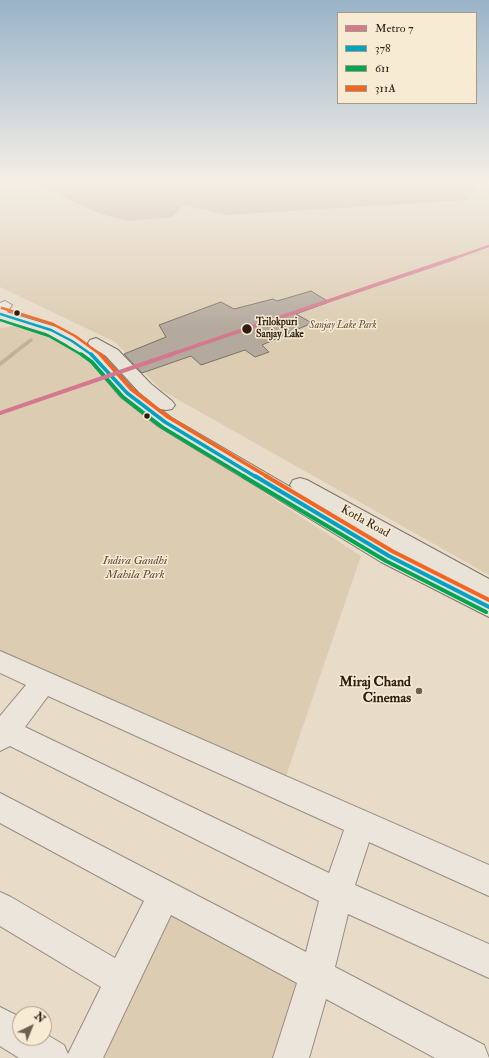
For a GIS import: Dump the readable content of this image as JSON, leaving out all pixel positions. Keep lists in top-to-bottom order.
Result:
{
  "streets": {
    "main road": ["Kotla Road"]
  },
  "parks": ["Sanjay Lake Park", "Indira Gandhi Mahila Park"],
  "places": ["Trilokpuri Sanjay Lake", "Miraj Chand Cinemas"],
  "lines": [
    "metro line 7",
    "transit line 311A",
    "transit line 378",
    "transit line 611"
  ],
  "legend": [
    "Metro 7",
    "378",
    "611",
    "311A"
  ],
  "north": "top right"
}
